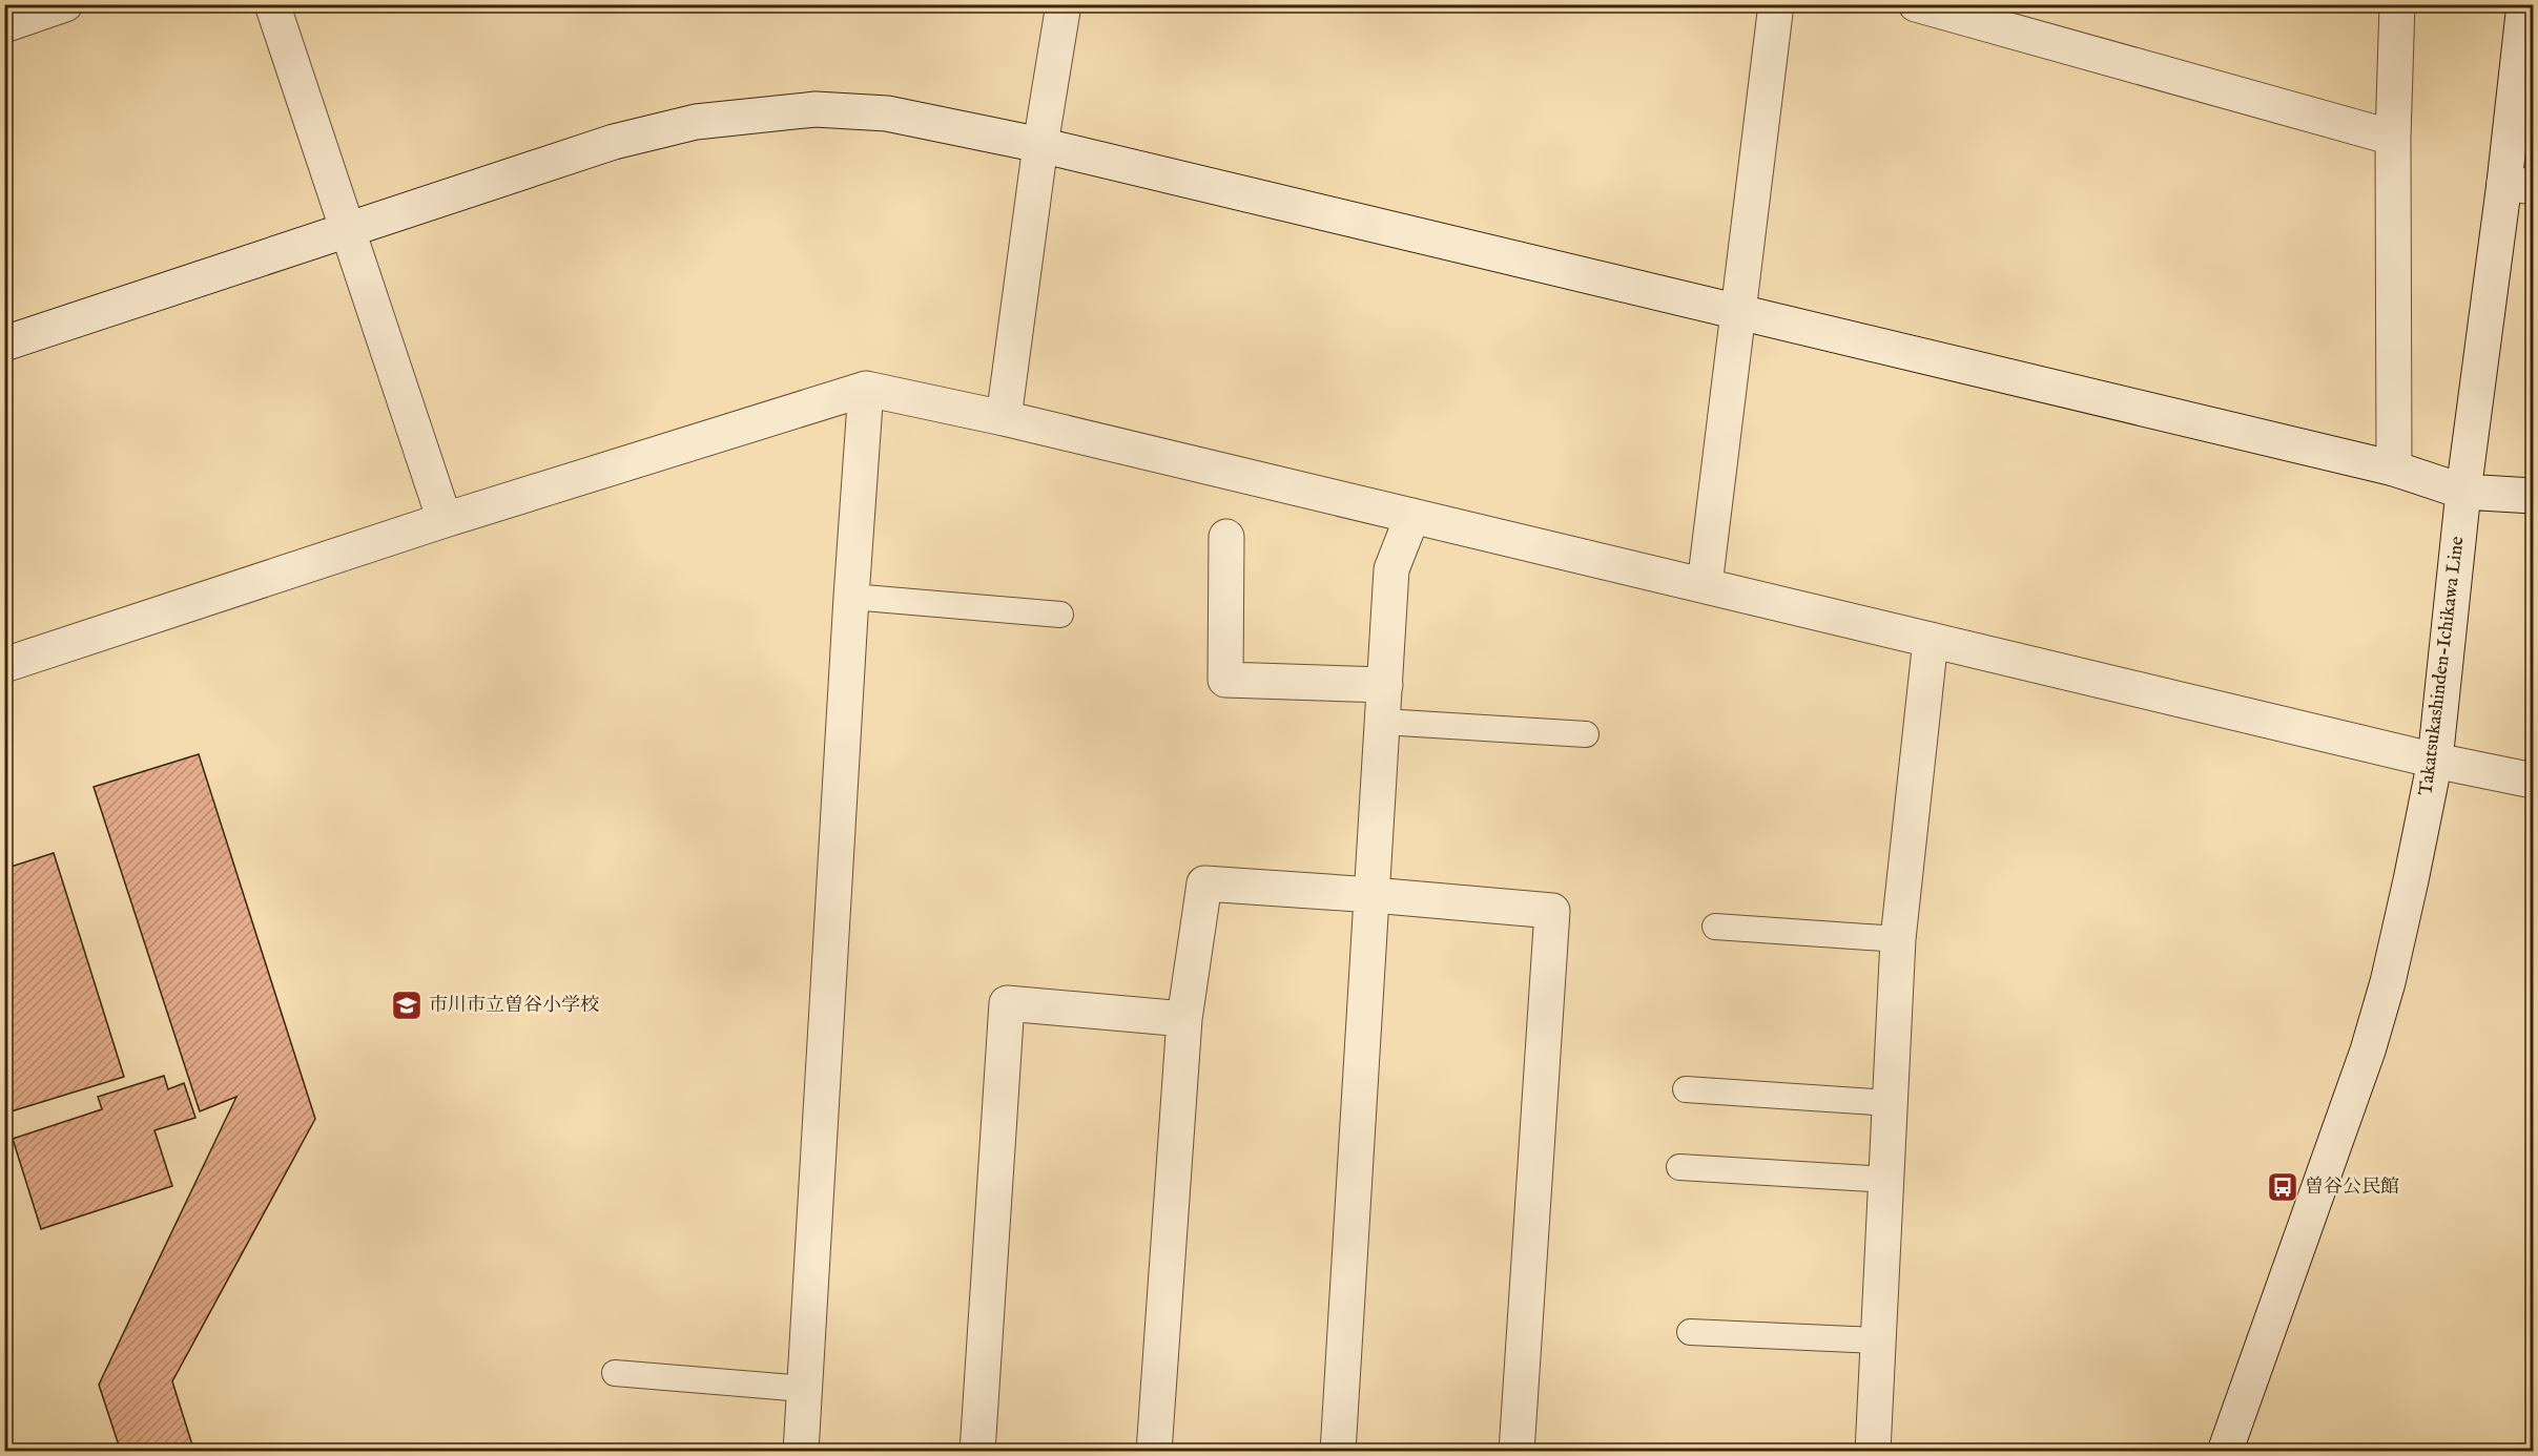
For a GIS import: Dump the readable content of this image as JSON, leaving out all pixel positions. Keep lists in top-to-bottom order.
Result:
{
  "streets": {
    "street": ["Takatsukashinden-Ichikawa Line"]
  },
  "places": {
    "school or university": ["市川市立曽谷小学校"],
    "bus stop": ["曽谷公民館"]
  }
}
